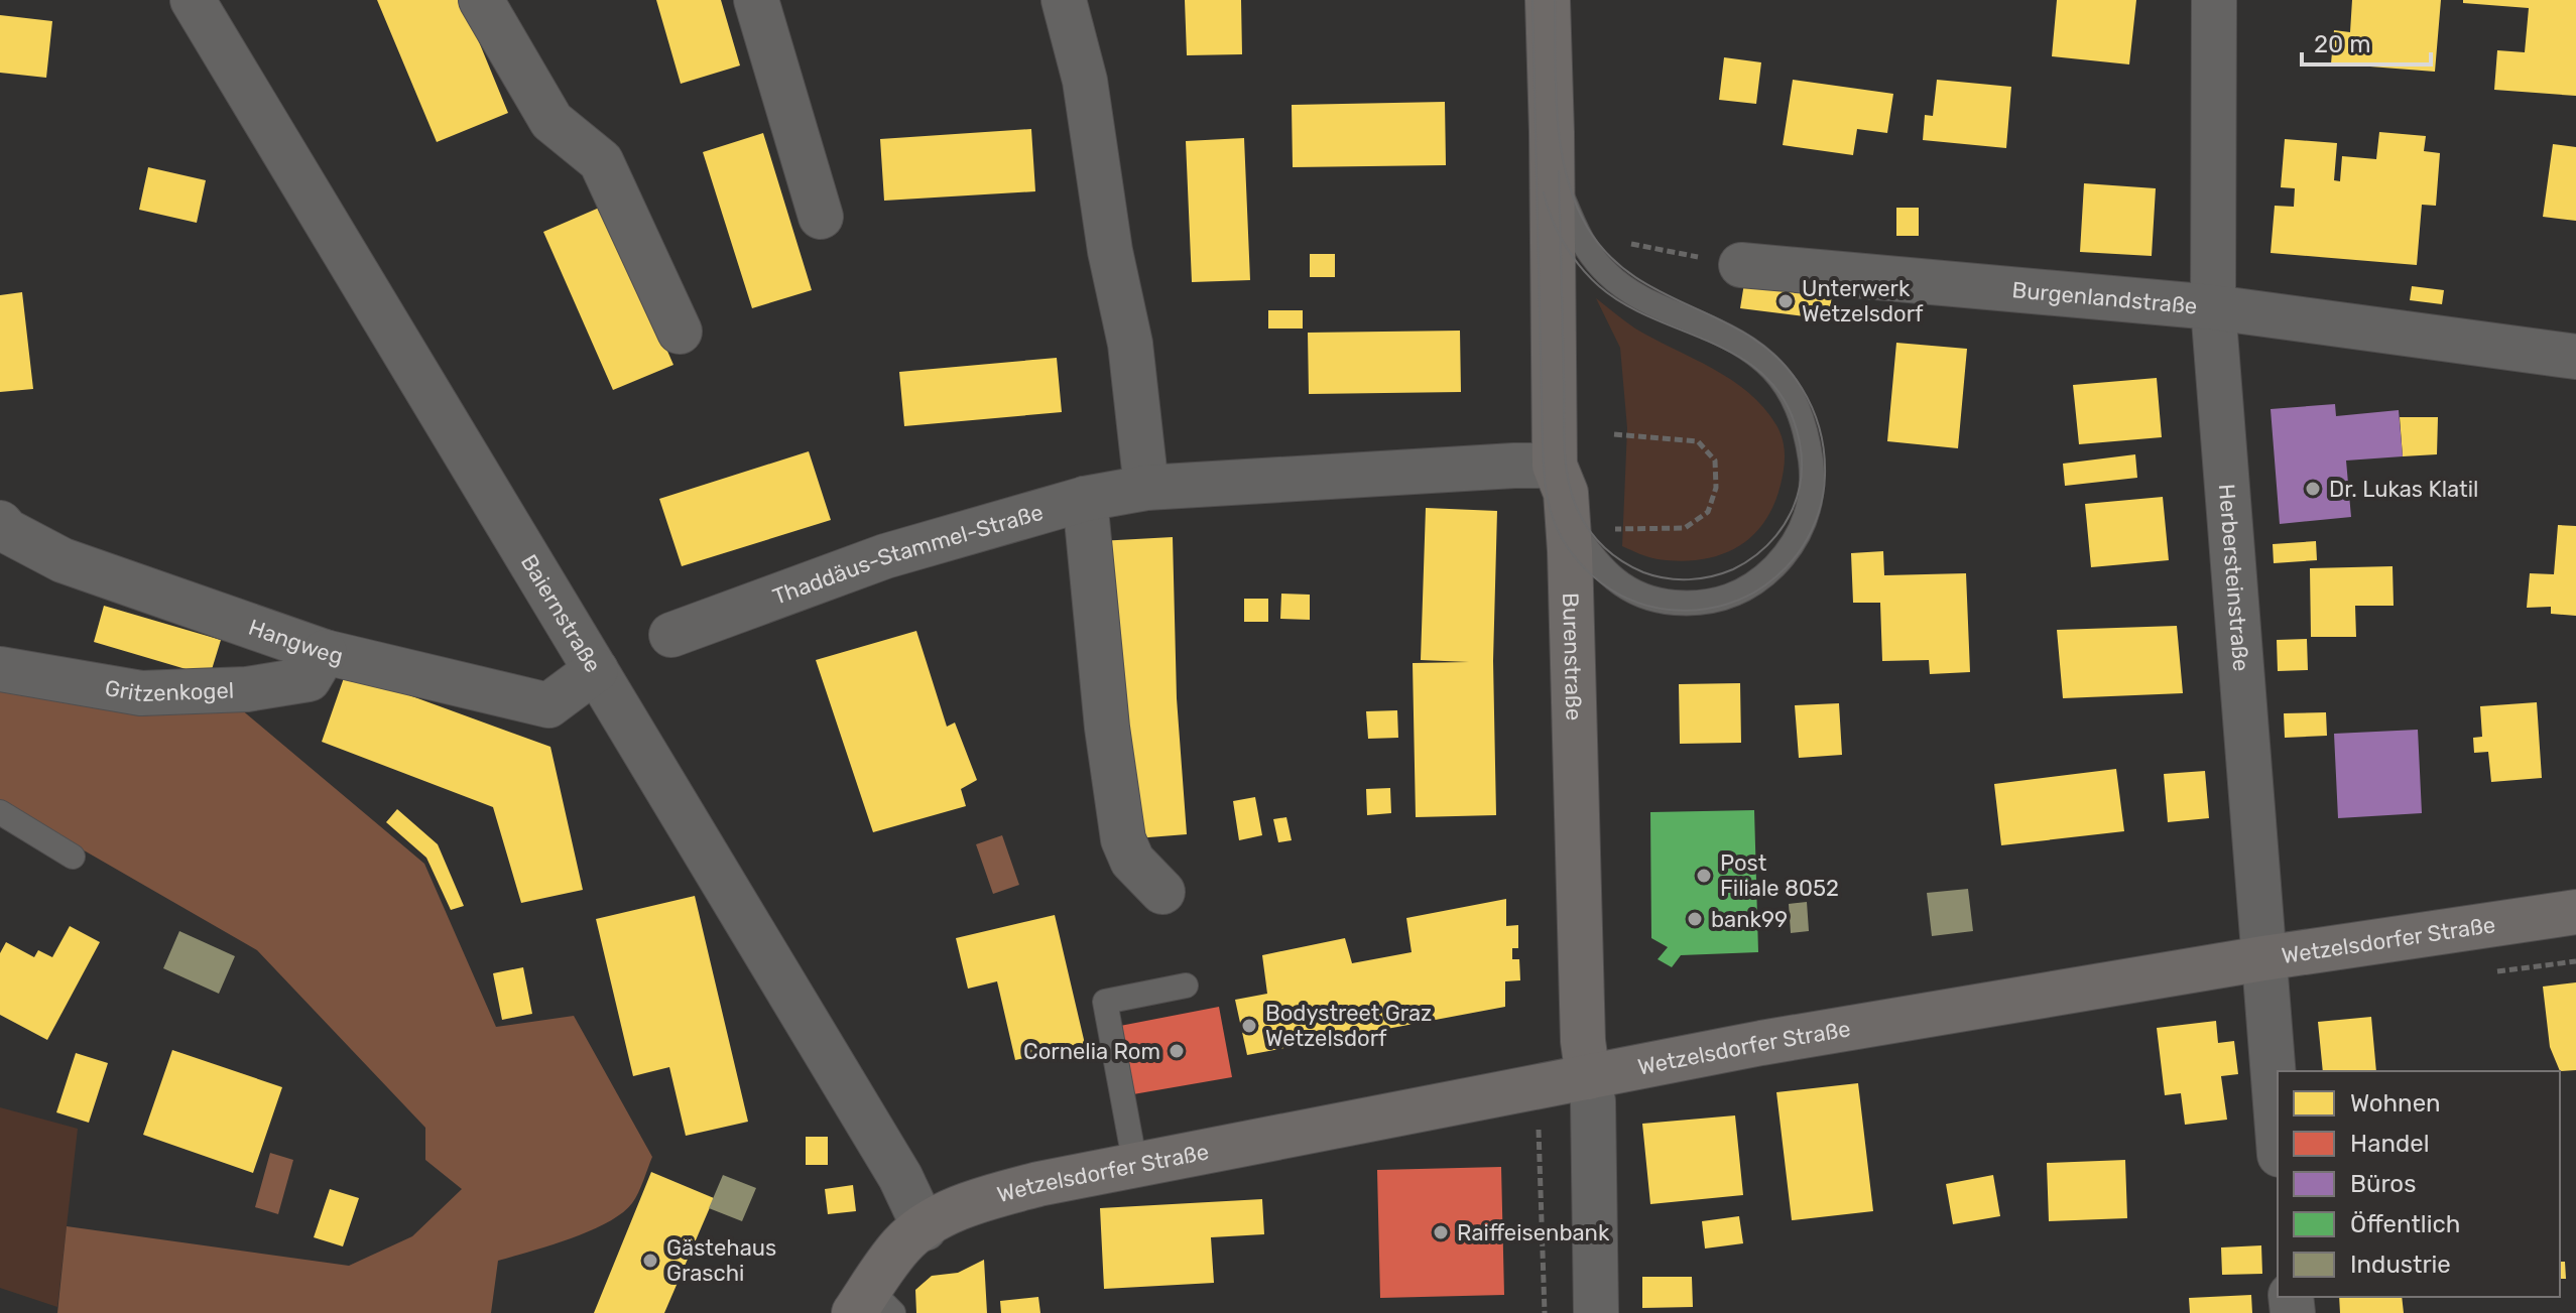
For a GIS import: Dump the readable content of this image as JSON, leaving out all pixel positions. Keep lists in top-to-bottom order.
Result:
{
  "streets": {
    "main road": ["Burenstraße", "Wetzelsdorfer Straße"],
    "street": [
      "Burgenlandstraße",
      "Thaddäus-Stammel-Straße",
      "Herbersteinstraße",
      "Baiernstraße",
      "Hangweg",
      "Gritzenkogel"
    ]
  },
  "crossings": [
    ["Burgenlandstraße", "Herbersteinstraße"],
    ["Thaddäus-Stammel-Straße", "Burenstraße"],
    ["Herbersteinstraße", "Wetzelsdorfer Straße"],
    ["Baiernstraße", "Hangweg"],
    ["Baiernstraße", "Wetzelsdorfer Straße"],
    ["Hangweg", "Gritzenkogel"],
    ["Burenstraße", "Wetzelsdorfer Straße"]
  ],
  "places": [
    "Unterwerk Wetzelsdorf",
    "Dr. Lukas Klatil",
    "Post Filiale 8052",
    "bank99",
    "Bodystreet Graz Wetzelsdorf",
    "Cornelia Rom",
    "Raiffeisenbank",
    "Gästehaus Graschi"
  ],
  "legend": [
    "Wohnen",
    "Handel",
    "Büros",
    "Öffentlich",
    "Industrie"
  ],
  "scale_bar": "20 m"
}
